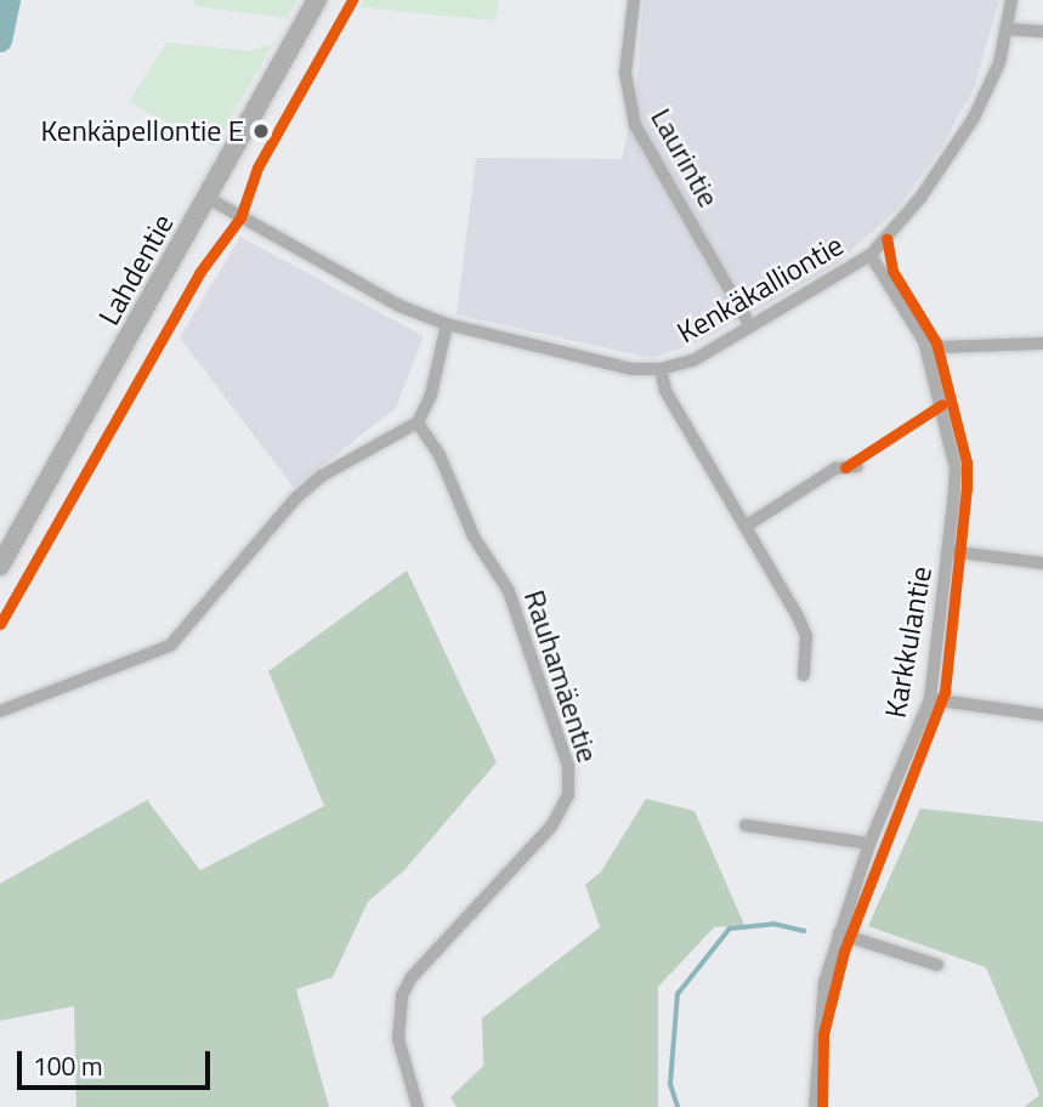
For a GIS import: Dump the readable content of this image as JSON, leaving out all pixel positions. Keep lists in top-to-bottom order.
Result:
{
  "streets": {
    "main road": ["Lahdentie"],
    "street": [
      "Laurintie",
      "Kenkäkalliontie",
      "Karkkulantie",
      "Rauhamäentie"
    ]
  },
  "crossings": [
    ["Laurintie", "Kenkäkalliontie"],
    ["Lahdentie", "Kenkäkalliontie"],
    ["Kenkäkalliontie", "Karkkulantie"]
  ],
  "places": ["Kenkäpellontie E"],
  "scale_bar": "100 m"
}
